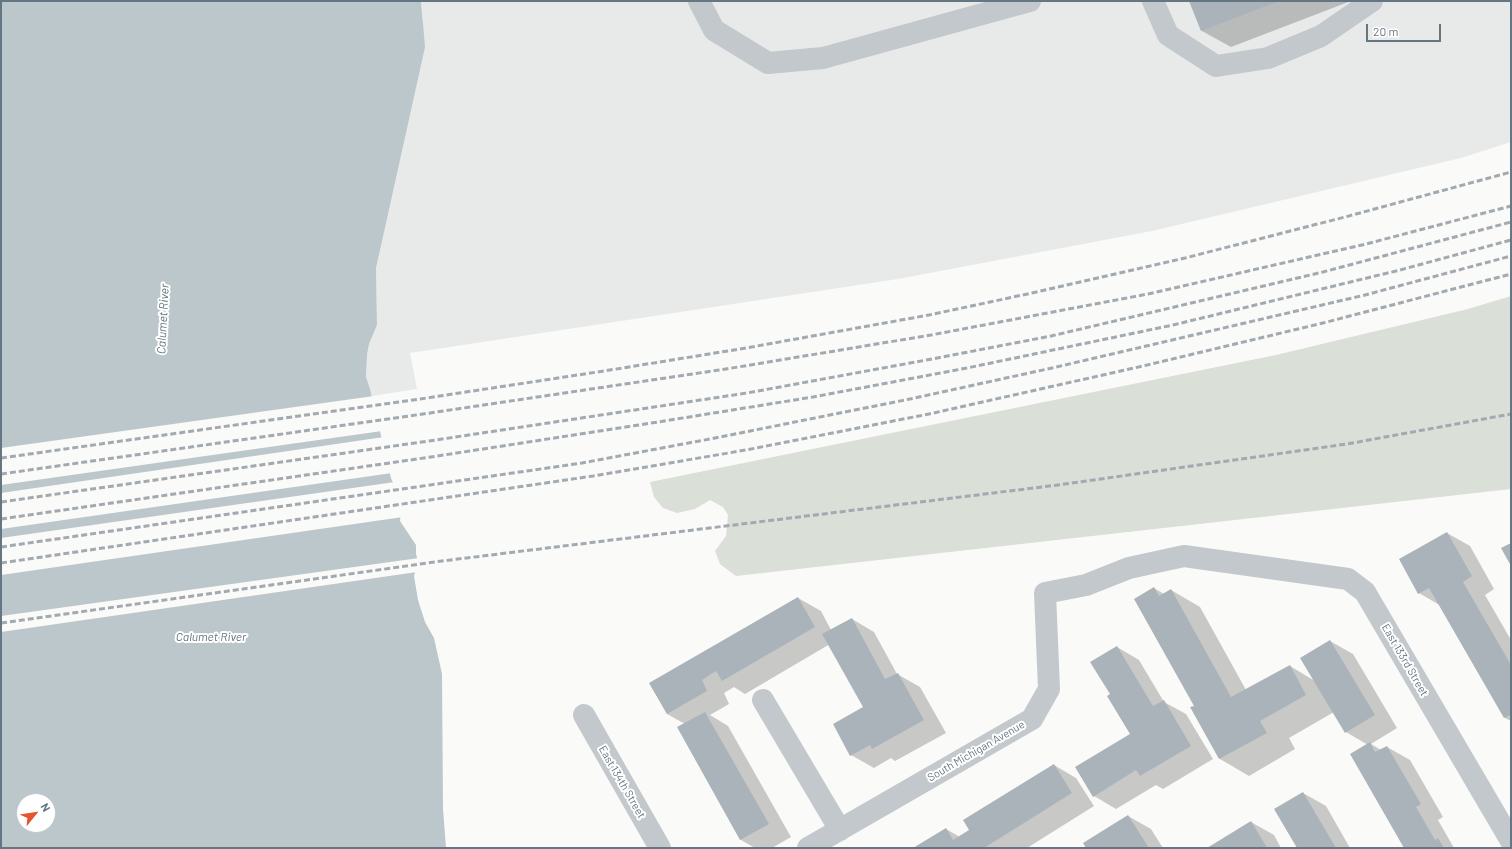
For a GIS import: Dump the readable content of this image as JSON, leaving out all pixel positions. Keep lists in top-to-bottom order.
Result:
{
  "streets": {
    "street": ["East 133rd Street", "South Michigan Avenue", "East 134th Street"]
  },
  "crossings": [
    ["East 133rd Street", "South Michigan Avenue"]
  ],
  "water": ["Calumet River"],
  "scale_bar": "20 m",
  "north": "top right"
}
